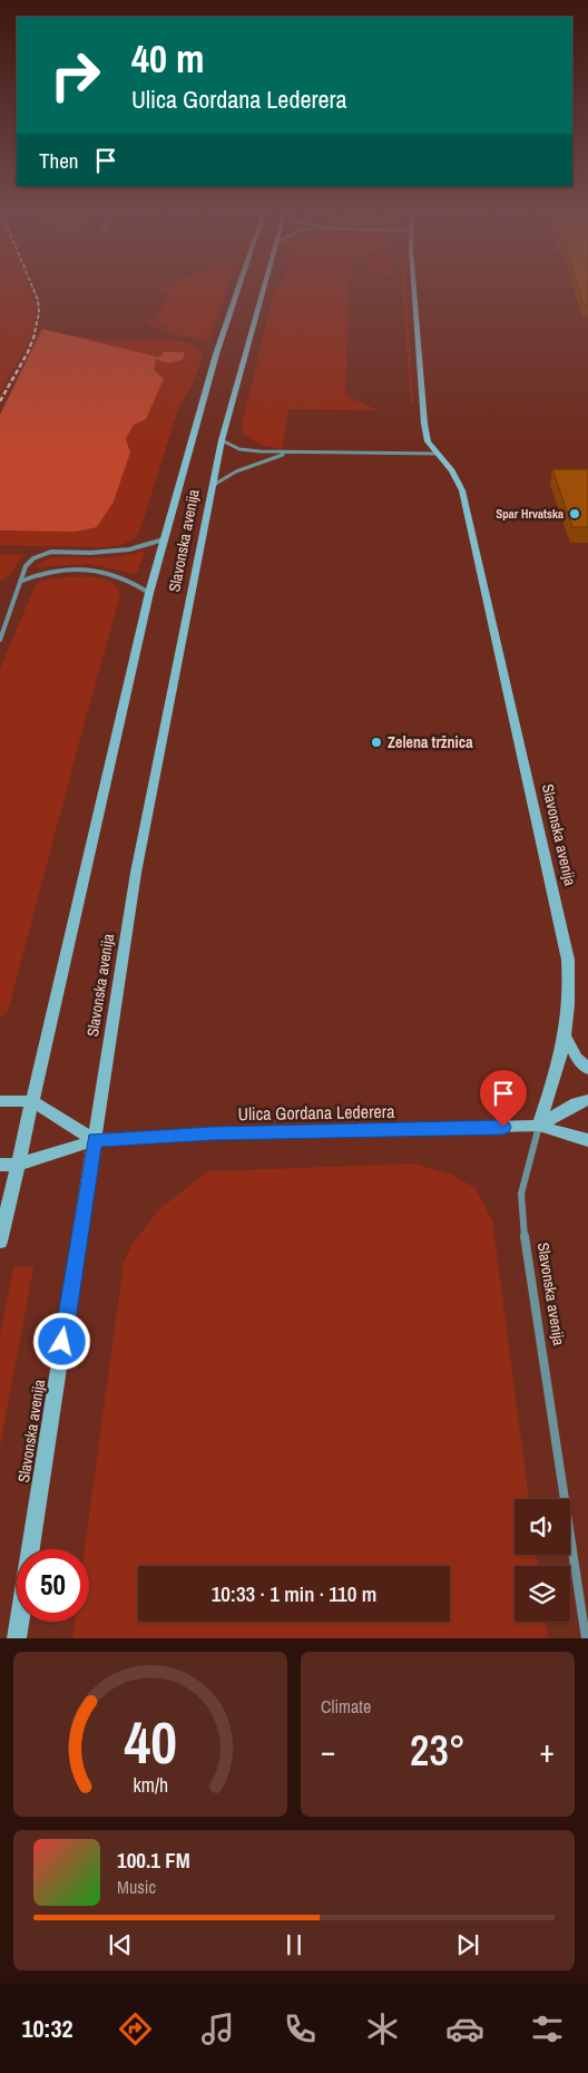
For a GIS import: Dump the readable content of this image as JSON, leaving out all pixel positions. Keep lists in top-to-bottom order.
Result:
{
  "streets": {
    "main road": ["Slavonska avenija", "Ulica Gordana Lederera"]
  },
  "crossings": [
    ["Slavonska avenija", "Ulica Gordana Lederera"]
  ],
  "places": ["Spar Hrvatska", "Zelena tržnica"],
  "page": {
    "turn": ["40 m", "Ulica Gordana Lederera"],
    "then": "Then",
    "limit": "50",
    "trip": "10:33 · 1 min · 110 m",
    "tile": "Climate",
    "heat": ["−", "23°", "+"],
    "song": ["100.1 FM", "Music"],
    "tabs": "10:32",
    "gauge": ["40", "km/h"]
  }
}
